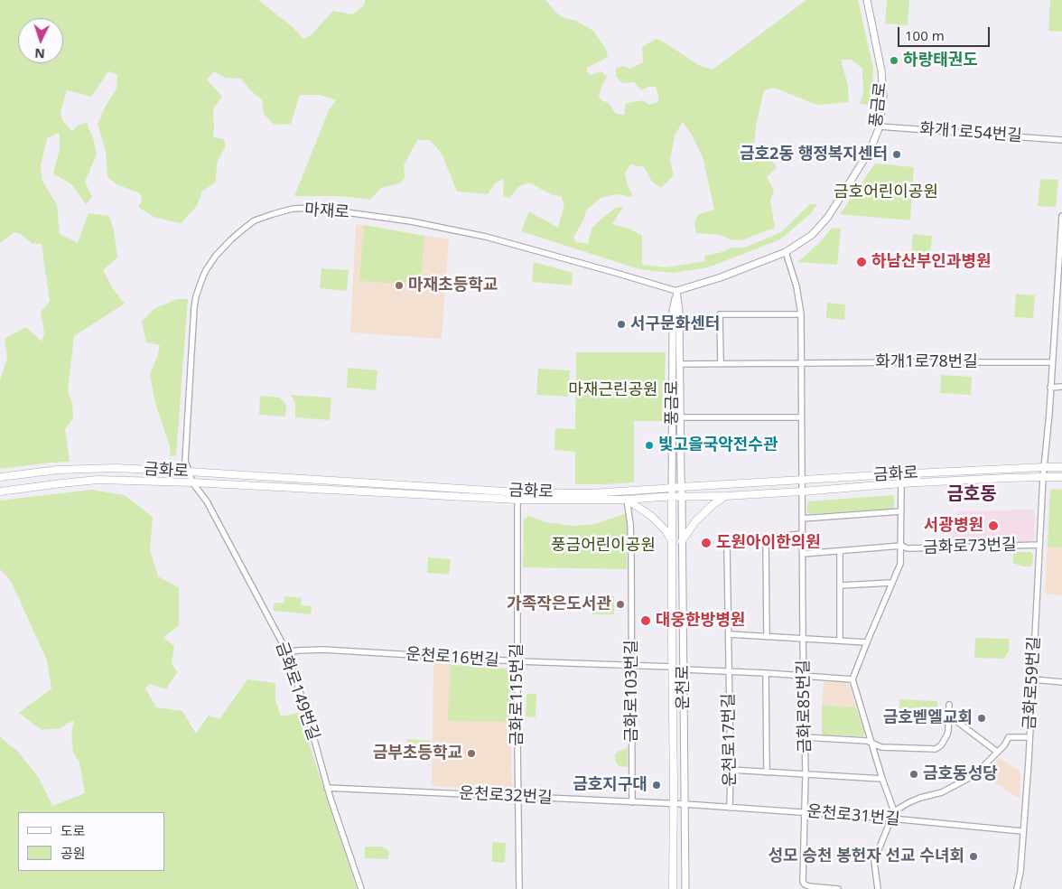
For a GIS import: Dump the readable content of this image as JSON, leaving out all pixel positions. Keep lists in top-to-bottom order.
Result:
{
  "streets": {
    "main road": ["금화로", "운천로"],
    "street": [
      "풍금로",
      "화개1로54번길",
      "마재로",
      "화개1로78번길",
      "금화로73번길",
      "운천로16번길",
      "금화로59번길",
      "금화로149번길",
      "금화로103번길",
      "금화로115번길",
      "금화로85번길",
      "운천로17번길",
      "운천로32번길",
      "운천로31번길"
    ]
  },
  "crossings": [
    ["풍금로", "화개1로54번길"],
    ["풍금로", "마재로"],
    ["풍금로", "화개1로78번길"],
    ["풍금로", "금화로"],
    ["풍금로", "운천로"],
    ["풍금로", "금화로85번길"],
    ["마재로", "금화로"],
    ["마재로", "금화로149번길"],
    ["화개1로78번길", "금화로59번길"],
    ["화개1로78번길", "금화로85번길"],
    ["금화로", "금화로73번길"],
    ["금화로", "금화로59번길"],
    ["금화로", "운천로"],
    ["금화로", "금화로149번길"],
    ["금화로", "금화로103번길"],
    ["금화로", "금화로115번길"],
    ["금화로", "금화로85번길"],
    ["금화로73번길", "금화로59번길"],
    ["금화로73번길", "금화로85번길"],
    ["금화로73번길", "운천로17번길"],
    ["운천로16번길", "운천로"],
    ["운천로16번길", "금화로149번길"],
    ["운천로16번길", "금화로103번길"],
    ["운천로16번길", "금화로115번길"],
    ["금화로59번길", "운천로31번길"],
    ["운천로", "운천로17번길"],
    ["운천로", "운천로32번길"],
    ["운천로", "운천로31번길"],
    ["금화로149번길", "운천로32번길"],
    ["금화로103번길", "운천로32번길"],
    ["금화로115번길", "운천로32번길"],
    ["금화로85번길", "운천로17번길"],
    ["금화로85번길", "운천로31번길"],
    ["운천로17번길", "운천로31번길"],
    ["운천로32번길", "운천로31번길"]
  ],
  "districts": ["금호동"],
  "parks": ["금호어린이공원", "마재근린공원", "풍금어린이공원"],
  "places": [
    "하랑태권도",
    "금호2동 행정복지센터",
    "하남산부인과병원",
    "마재초등학교",
    "서구문화센터",
    "빛고을국악전수관",
    "서광병원",
    "도원아이한의원",
    "가족작은도서관",
    "대웅한방병원",
    "금호벧엘교회",
    "금부초등학교",
    "금호동성당",
    "금호지구대",
    "성모 승천 봉헌자 선교 수녀회"
  ],
  "legend": ["도로", "공원"],
  "scale_bar": "100 m",
  "north": "bottom"
}
